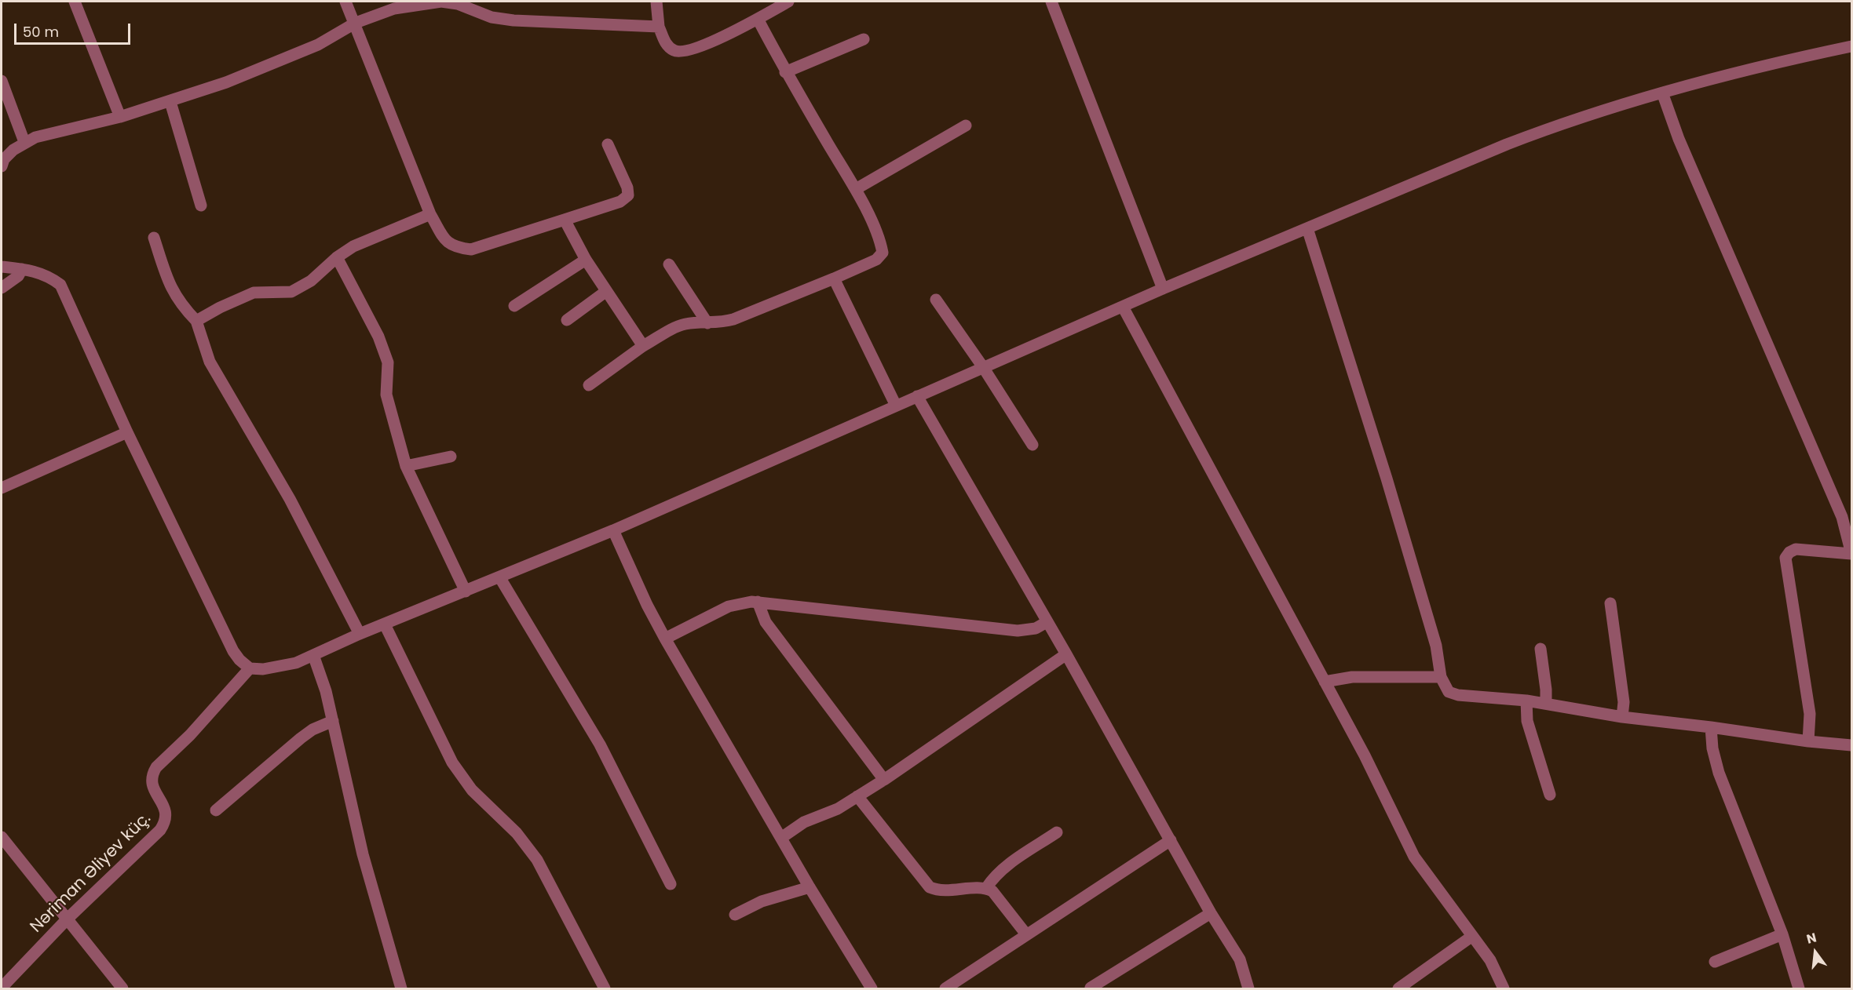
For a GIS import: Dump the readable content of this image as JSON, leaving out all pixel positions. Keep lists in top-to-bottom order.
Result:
{
  "streets": {
    "street": ["Nəriman Əliyev küç."]
  },
  "scale_bar": "50 m",
  "north": "top"
}
